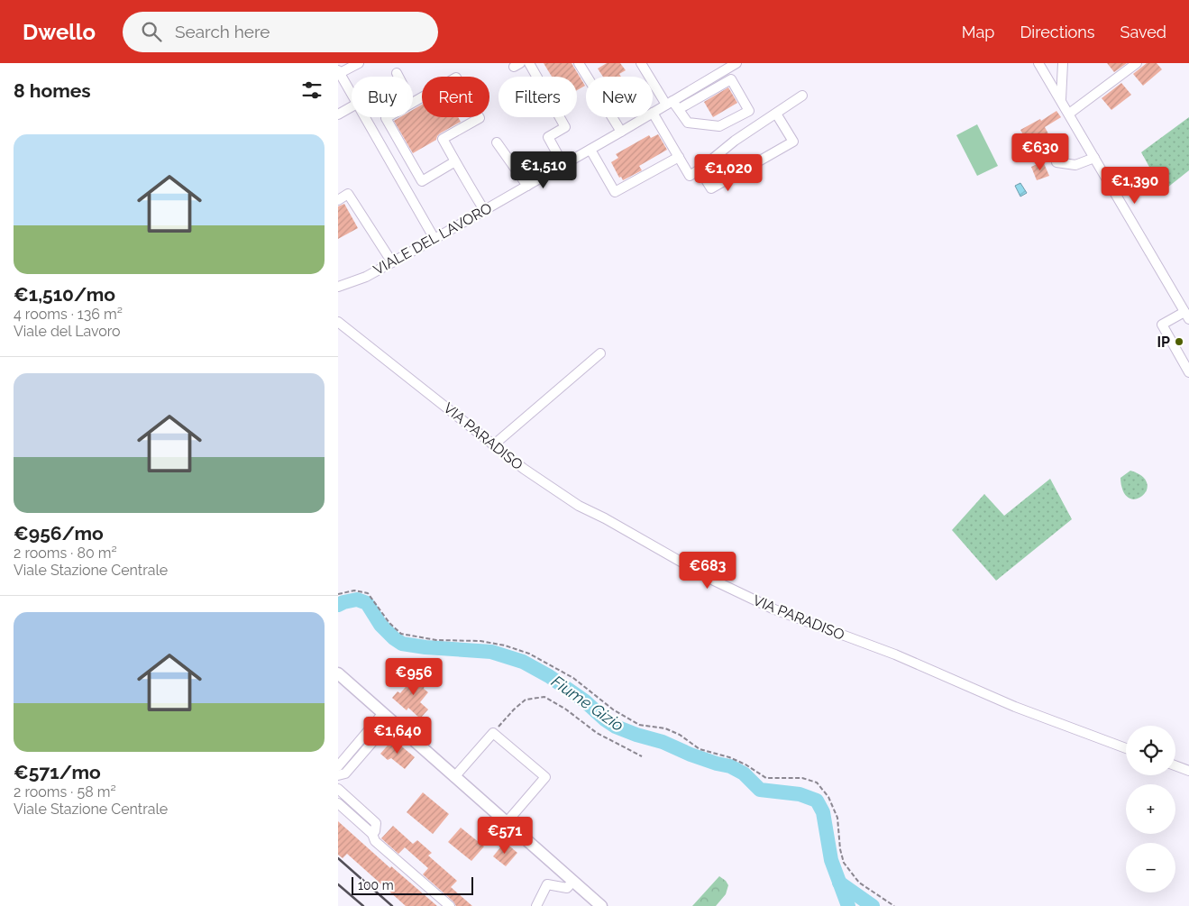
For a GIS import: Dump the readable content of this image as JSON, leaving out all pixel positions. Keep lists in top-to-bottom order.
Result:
{
  "streets": {
    "street": ["VIALE DEL LAVORO", "VIA PARADISO"]
  },
  "water": ["Fiume Gizio"],
  "places": ["IP"],
  "scale_bar": "100 m",
  "page": {
    "header": "Dwello",
    "search": "Search here",
    "nav": ["Map", "Directions", "Saved"],
    "heading": "8 homes",
    "chip": [
      "Buy",
      "Rent",
      "Filters",
      "New"
    ],
    "list": [
      {
        "name": "€1,510/mo",
        "note": "4 rooms · 136 m² · Viale del Lavoro"
      },
      {
        "name": "€956/mo",
        "note": "2 rooms · 80 m² · Viale Stazione Centrale"
      },
      {
        "name": "€571/mo",
        "note": "2 rooms · 58 m² · Viale Stazione Centrale"
      }
    ],
    "price": [
      "€630",
      "€1,510",
      "€1,020",
      "€1,390",
      "€683",
      "€956",
      "€1,640",
      "€571"
    ],
    "map_buttons": ["+", "−"],
    "scale": "100 m"
  }
}
